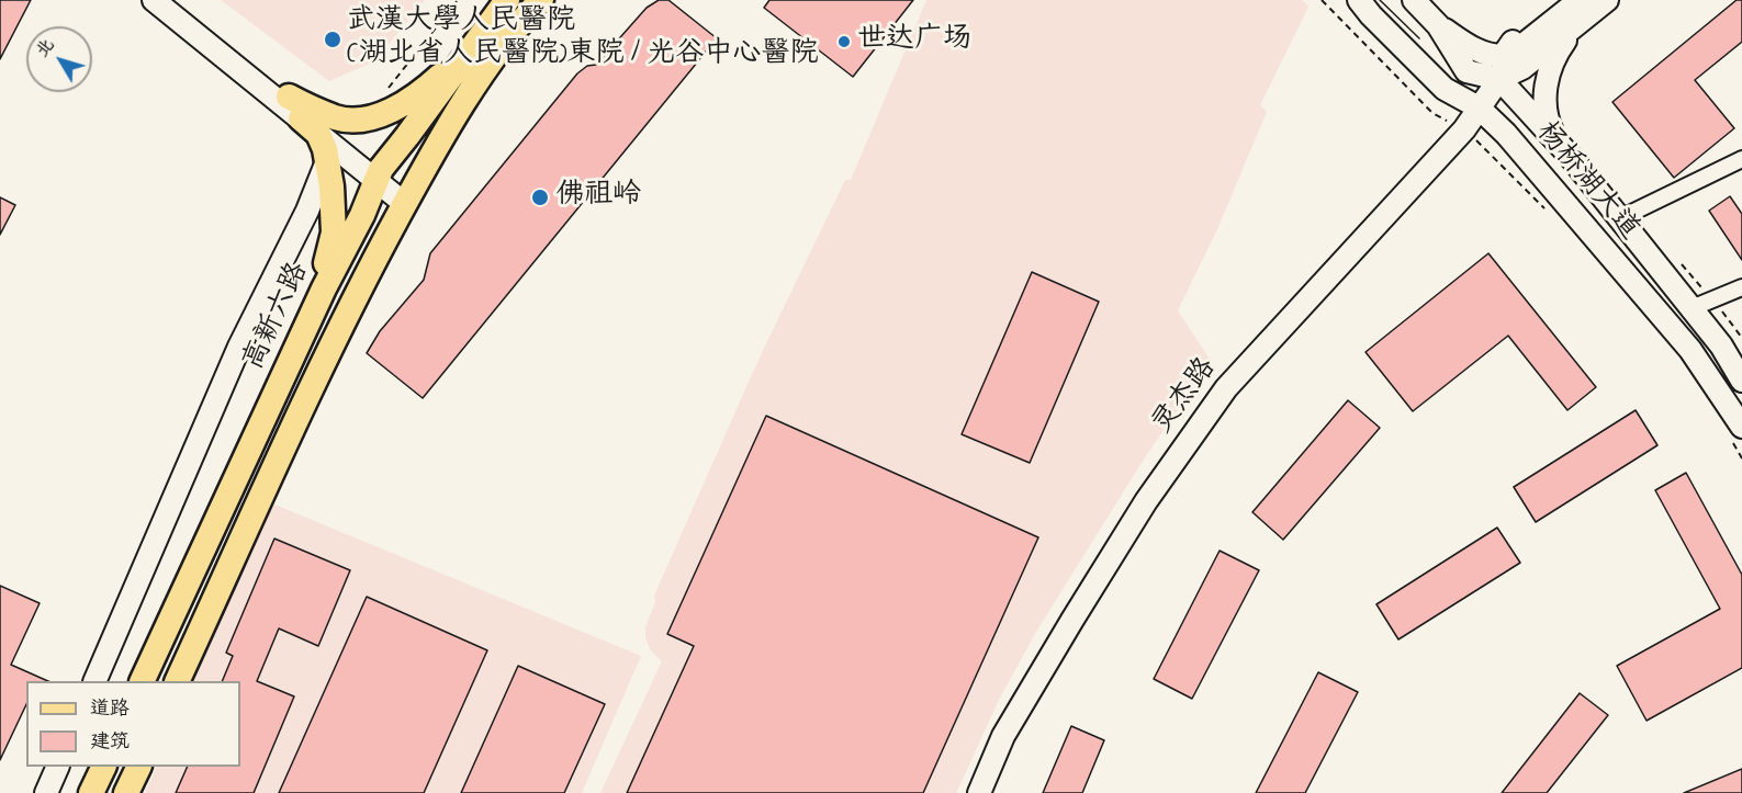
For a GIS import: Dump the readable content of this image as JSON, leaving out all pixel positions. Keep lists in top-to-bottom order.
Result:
{
  "streets": {
    "main road": ["杨桥湖大道", "高新六路", "灵杰路"]
  },
  "crossings": [
    ["杨桥湖大道", "灵杰路"]
  ],
  "places": ["武漢大學人民醫院 (湖北省人民醫院)東院 / 光谷中心醫院", "世达广场", "佛祖岭"],
  "legend": ["道路", "建筑"],
  "north": "top left"
}
